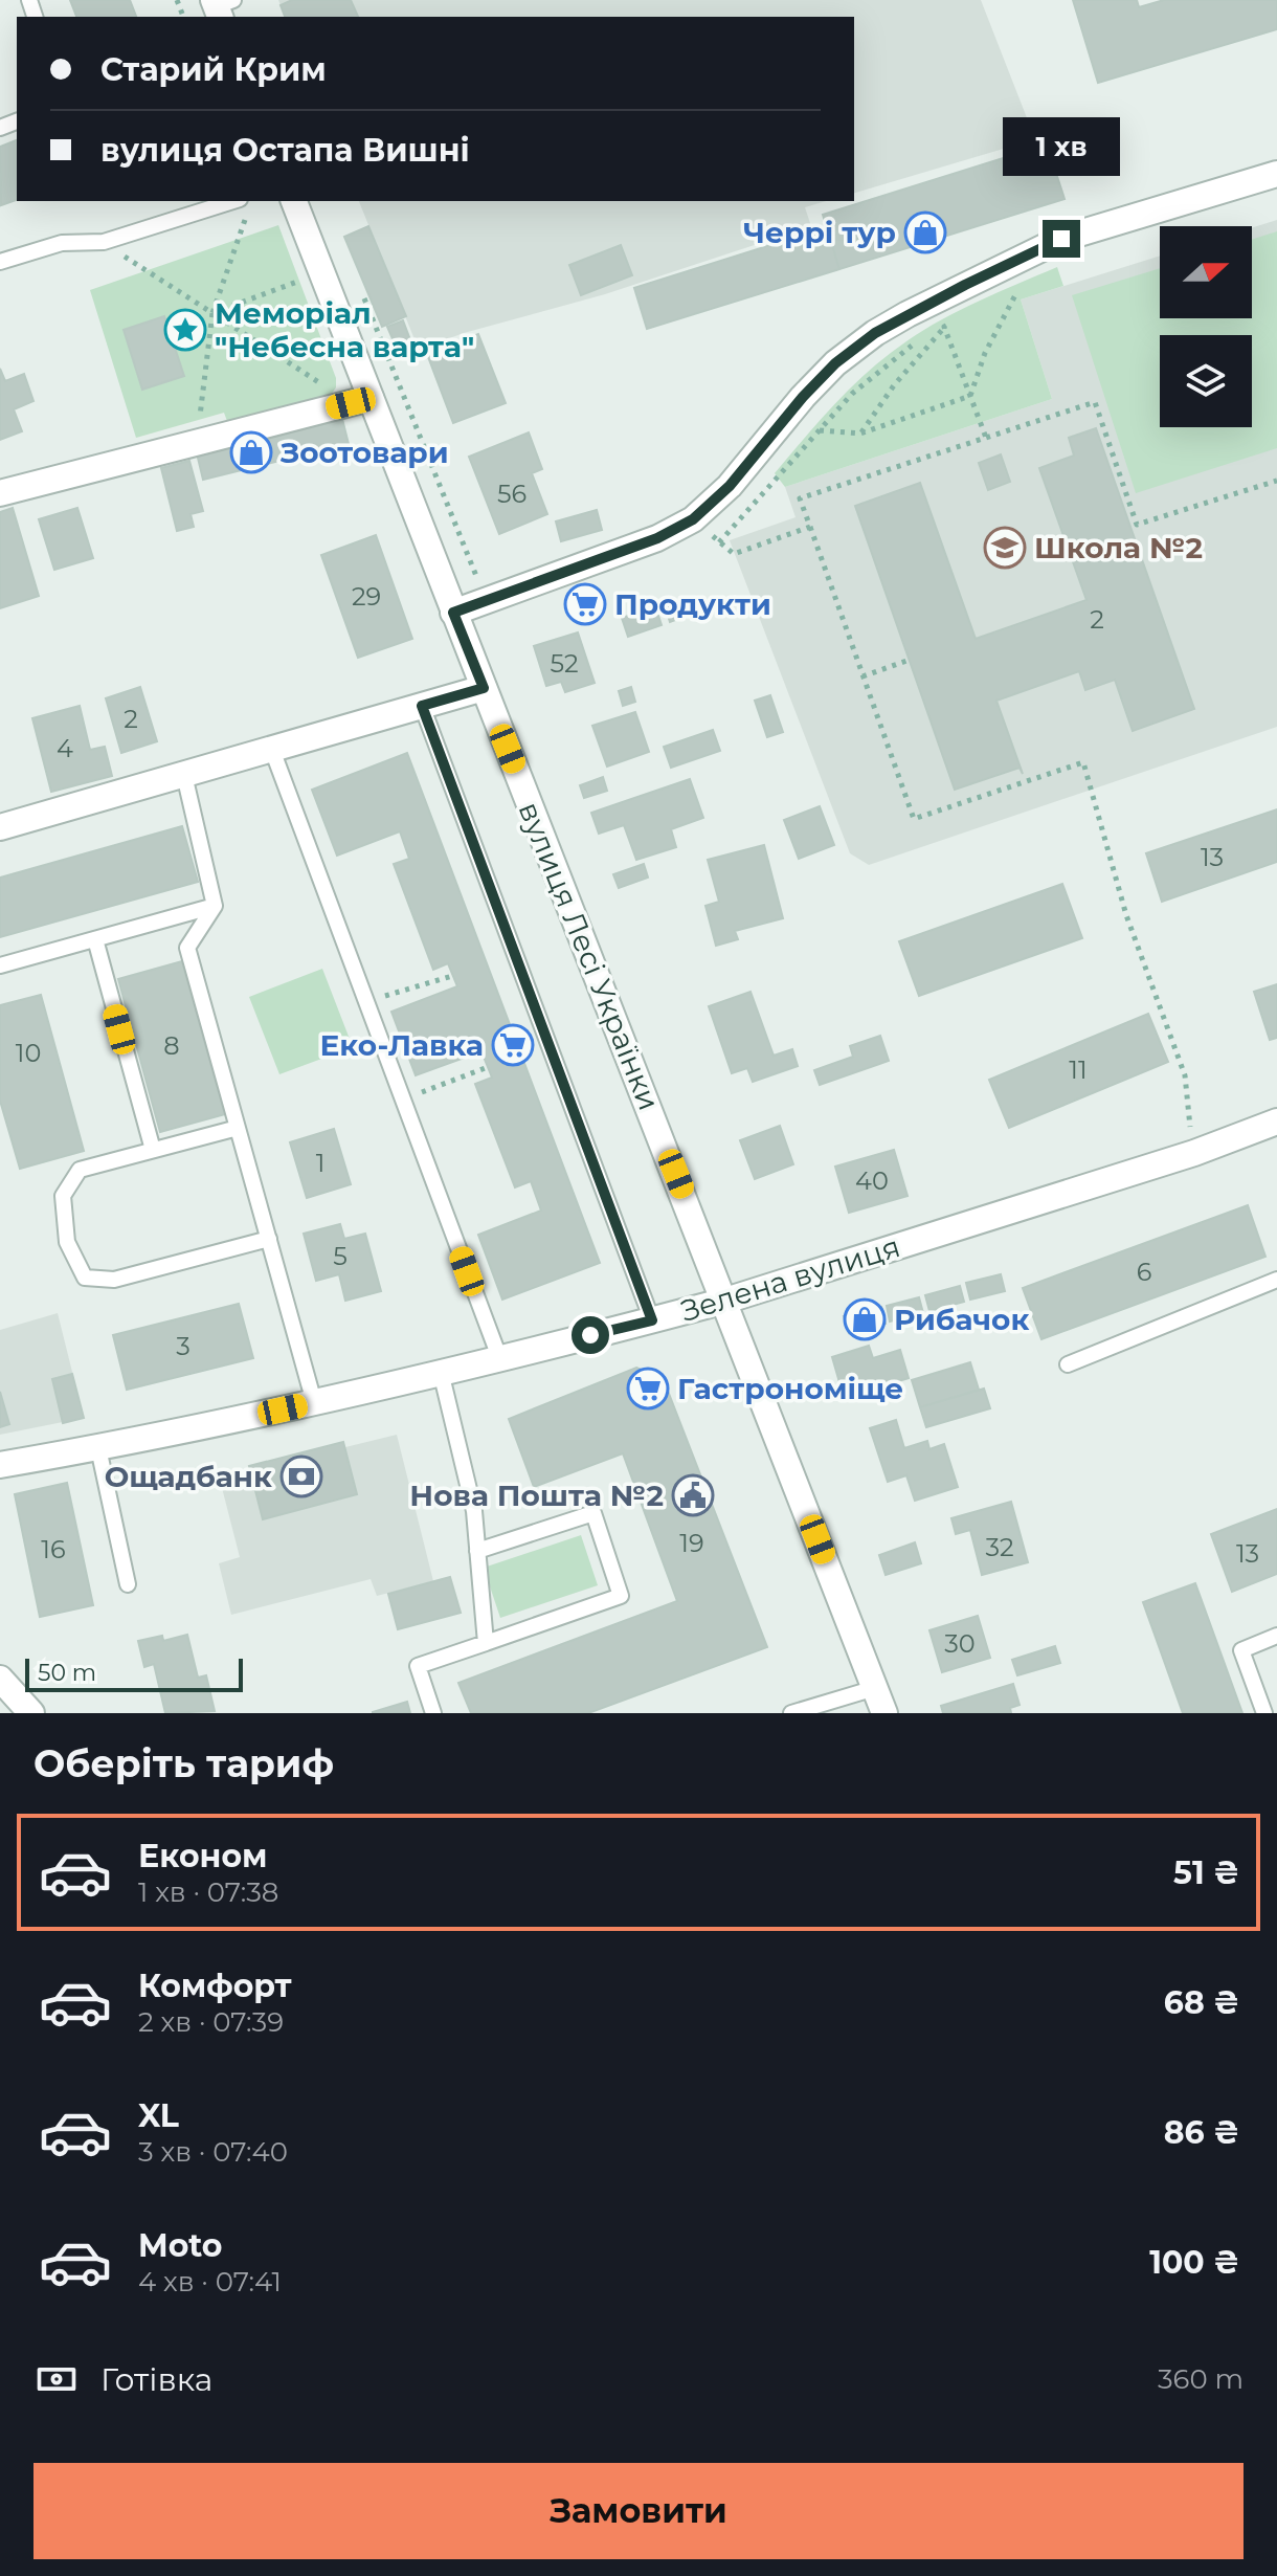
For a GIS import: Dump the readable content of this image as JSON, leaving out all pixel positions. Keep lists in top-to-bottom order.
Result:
{
  "streets": {
    "street": ["вулиця Лесі Українки", "Зелена вулиця"]
  },
  "crossings": [
    ["вулиця Лесі Українки", "Зелена вулиця"]
  ],
  "places": {
    "shop": ["Черрі тур", "Зоотовари", "Рибачок"],
    "place": ["Меморіал \"Небесна варта\""],
    "school or university": ["Школа №2"],
    "supermarket": ["Продукти", "Еко-Лавка", "Гастрономіще"],
    "bank": ["Ощадбанк"],
    "public building": ["Нова Пошта №2"]
  },
  "house_numbers": [
    "56",
    "29",
    "2",
    "52",
    "2",
    "4",
    "13",
    "8",
    "10",
    "11",
    "1",
    "40",
    "5",
    "6",
    "3",
    "19",
    "32",
    "16",
    "13",
    "30"
  ],
  "scale_bar": "50 m",
  "north": "right",
  "page": {
    "banner": ["Старий Крим", "вулиця Остапа Вишні"],
    "bubble": "1 хв",
    "scale": "50 m",
    "heading": "Оберіть тариф",
    "list": [
      {
        "name": "Економ",
        "note": "1 хв · 07:38",
        "value": "51 ₴"
      },
      {
        "name": "Комфорт",
        "note": "2 хв · 07:39",
        "value": "68 ₴"
      },
      {
        "name": "XL",
        "note": "3 хв · 07:40",
        "value": "86 ₴"
      },
      {
        "name": "Moto",
        "note": "4 хв · 07:41",
        "value": "100 ₴"
      }
    ],
    "pay": ["Готівка", "360 m"],
    "buttons": "Замовити"
  }
}
